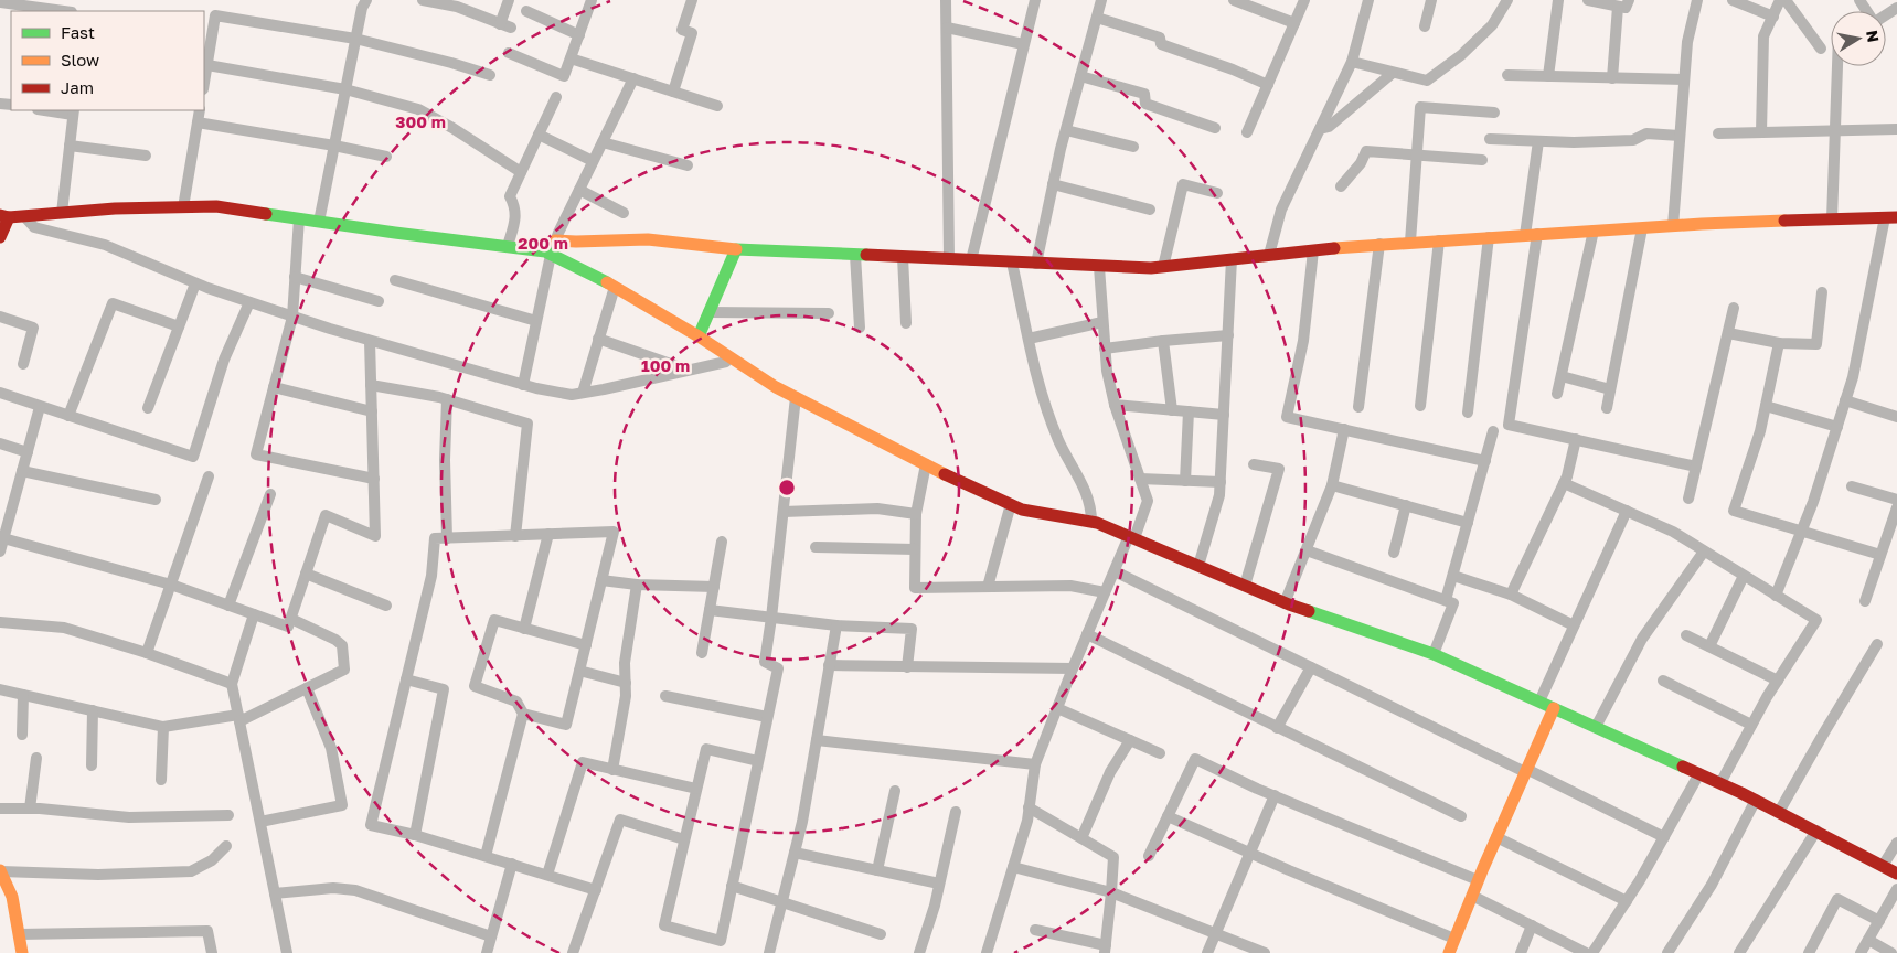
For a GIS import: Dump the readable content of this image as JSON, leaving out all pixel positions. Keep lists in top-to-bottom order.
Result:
{
  "legend": ["Fast", "Slow", "Jam"],
  "north": "right",
  "rings": ["300 m", "200 m", "100 m"]
}
